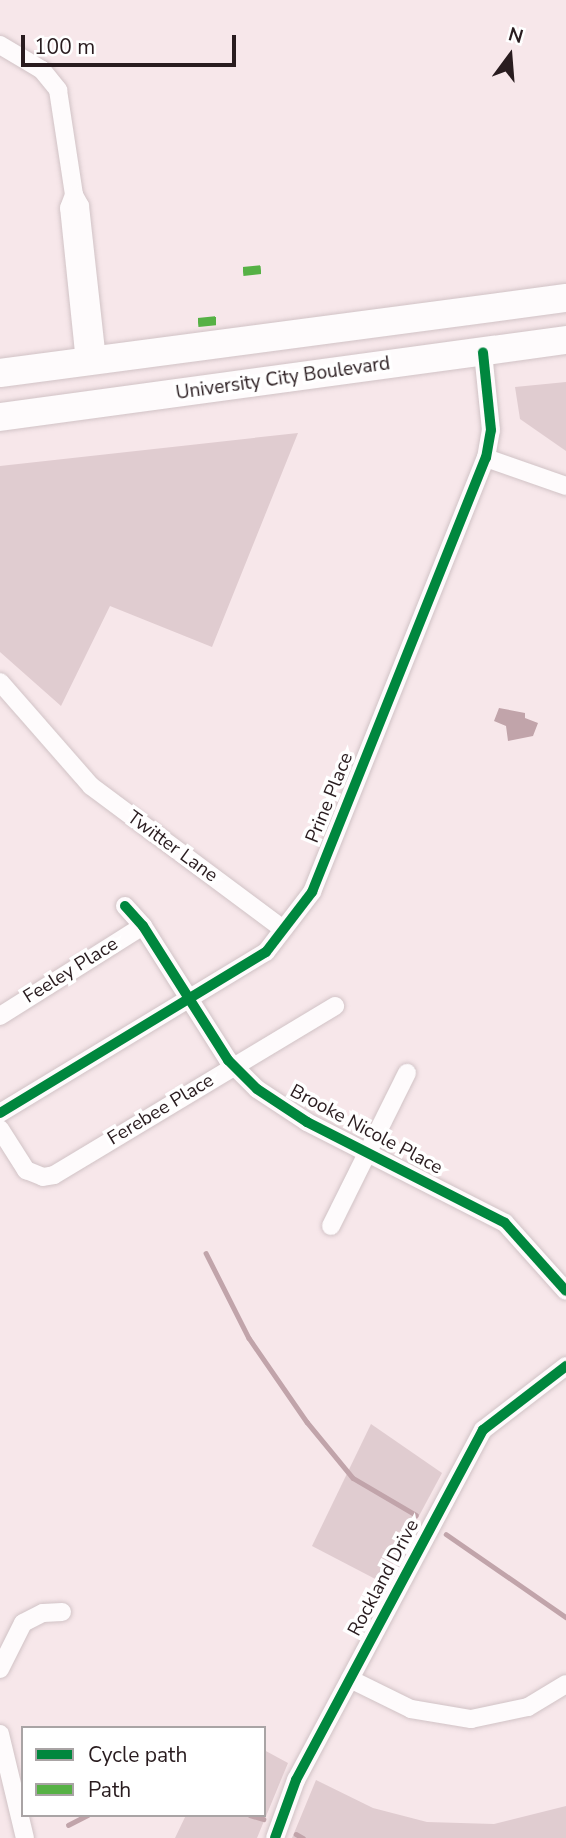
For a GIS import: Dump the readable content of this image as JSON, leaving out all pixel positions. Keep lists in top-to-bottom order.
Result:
{
  "streets": {
    "main road": ["University City Boulevard"],
    "street": [
      "Prine Place",
      "Twitter Lane",
      "Feeley Place",
      "Ferebee Place",
      "Brooke Nicole Place",
      "Rockland Drive"
    ]
  },
  "crossings": [
    ["University City Boulevard", "Prine Place"],
    ["Prine Place", "Twitter Lane"],
    ["Prine Place", "Brooke Nicole Place"],
    ["Feeley Place", "Brooke Nicole Place"],
    ["Ferebee Place", "Brooke Nicole Place"]
  ],
  "legend": ["Cycle path", "Path"],
  "scale_bar": "100 m",
  "north": "top"
}
